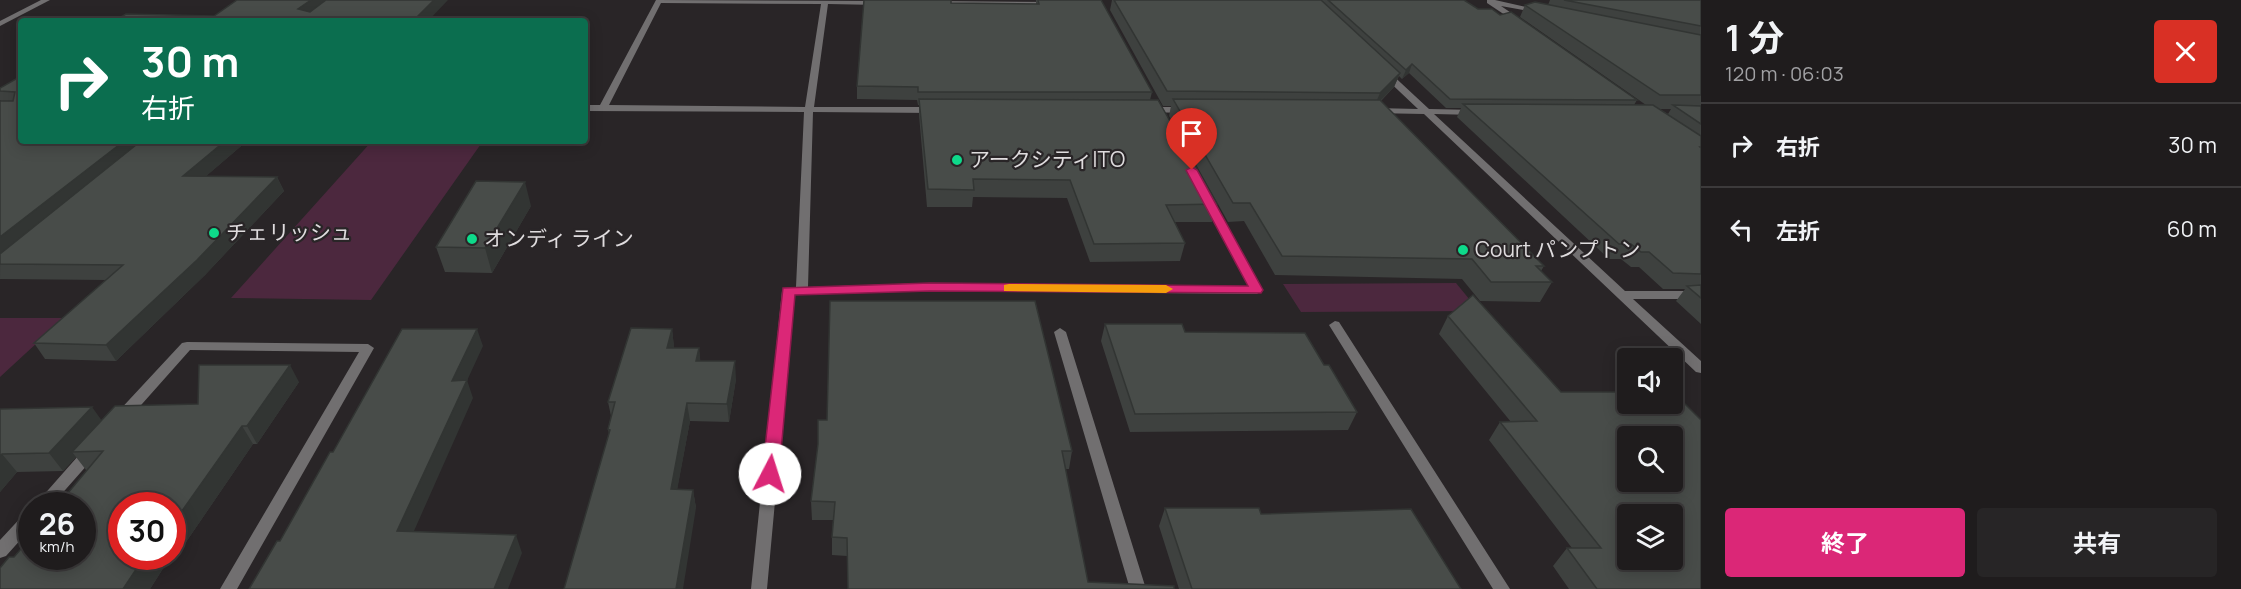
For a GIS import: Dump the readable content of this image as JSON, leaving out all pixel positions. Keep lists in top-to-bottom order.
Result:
{
  "places": [
    "アークシティITO",
    "チェリッシュ",
    "オンディ ライン",
    "Court パンプトン"
  ],
  "page": {
    "heading": ["1 分", "120 m · 06:03"],
    "turn": ["30 m", "右折"],
    "list": [
      {
        "name": "右折",
        "value": "30 m"
      },
      {
        "name": "左折",
        "value": "60 m"
      }
    ],
    "speed": "26 km/h",
    "limit": "30",
    "buttons": ["終了", "共有"]
  }
}
